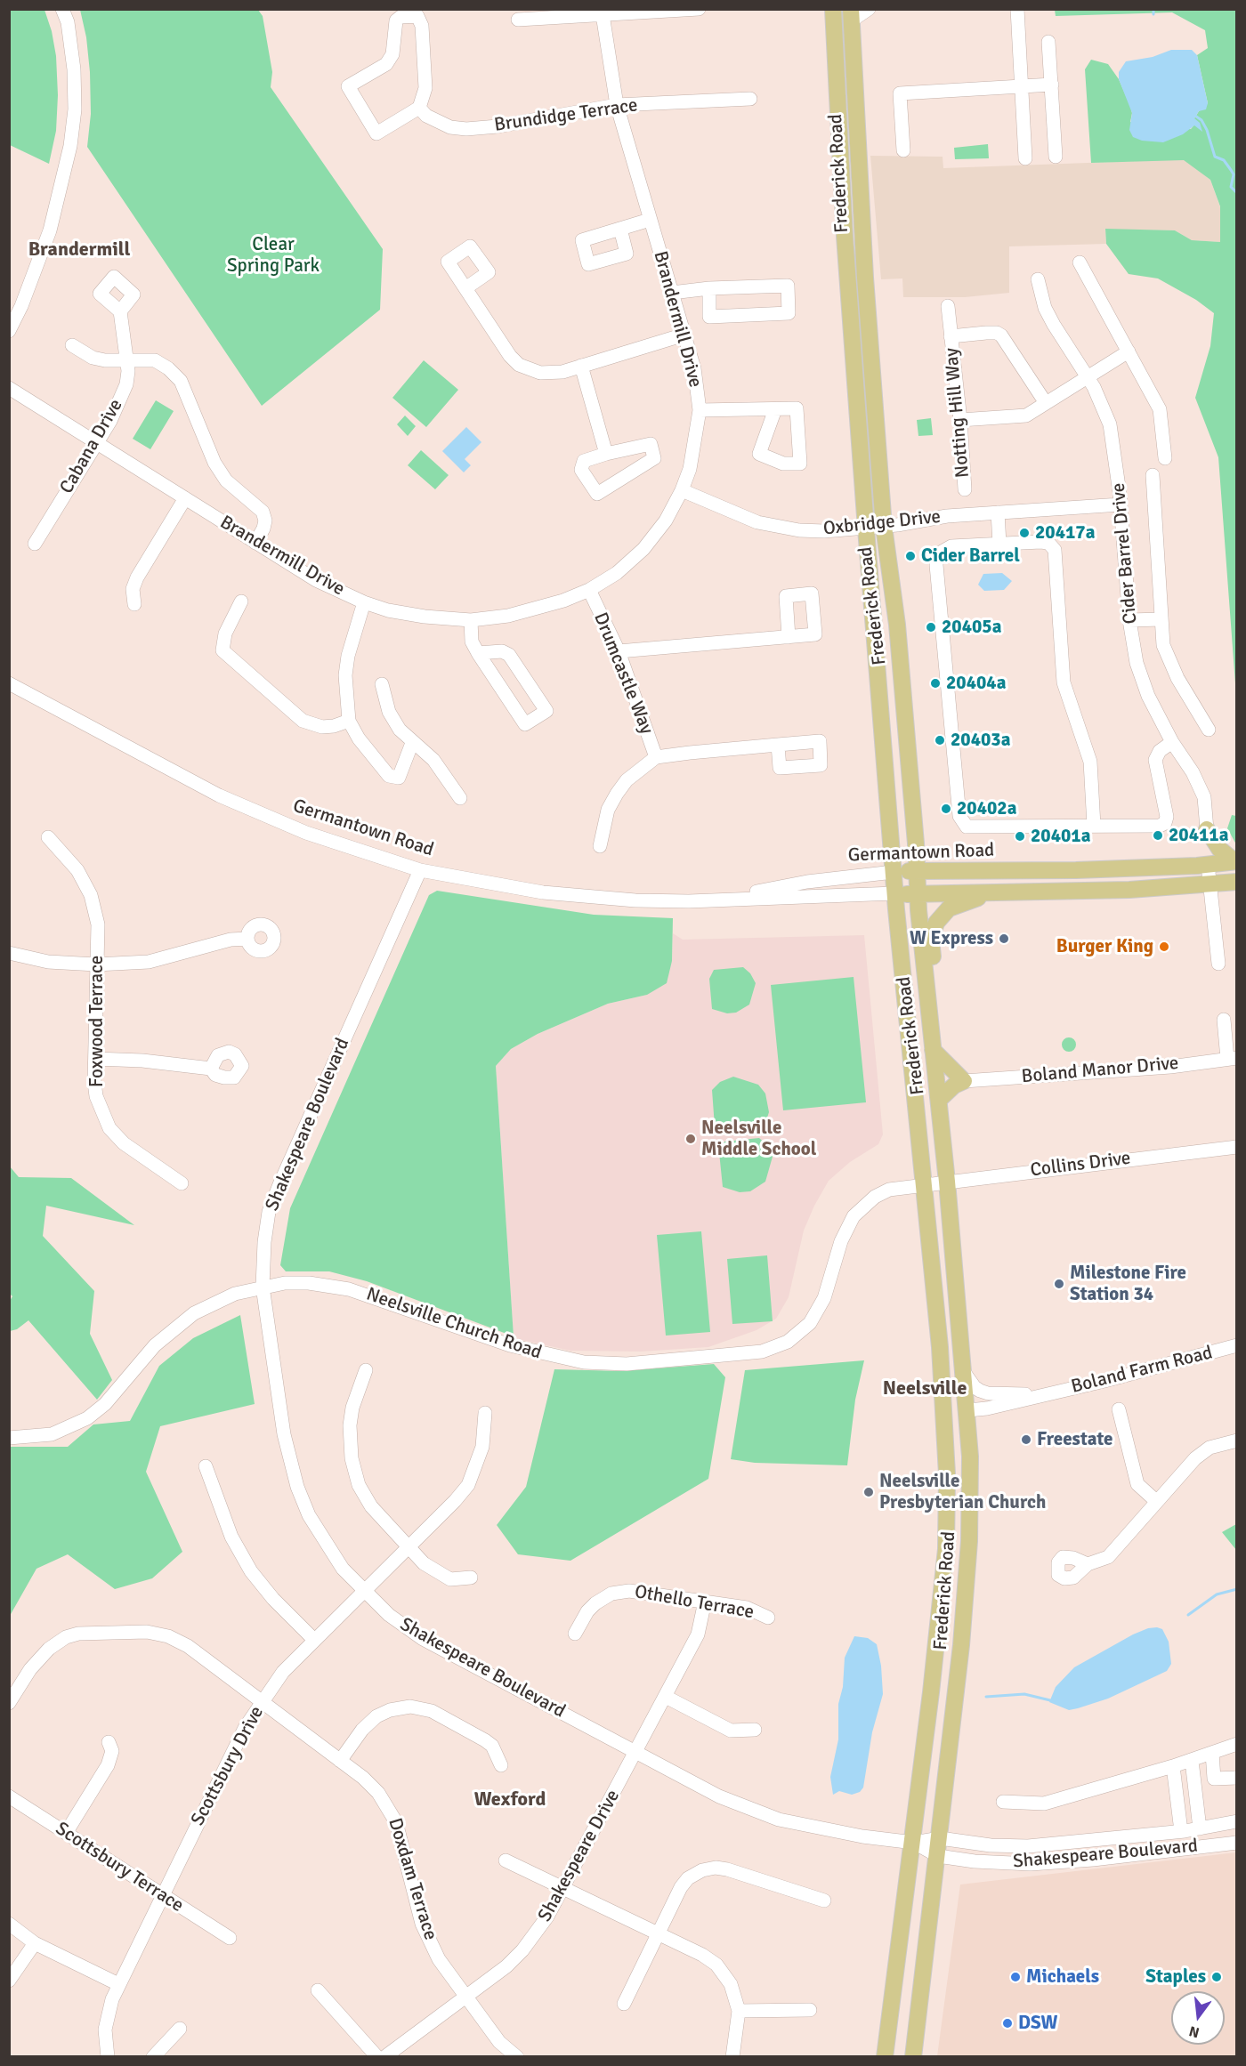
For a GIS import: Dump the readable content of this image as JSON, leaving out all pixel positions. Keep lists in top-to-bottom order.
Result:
{
  "streets": {
    "main road": ["Frederick Road", "Germantown Road"],
    "street": [
      "Brundidge Terrace",
      "Brandermill Drive",
      "Notting Hill Way",
      "Cabana Drive",
      "Oxbridge Drive",
      "Cider Barrel Drive",
      "Drumcastle Way",
      "Foxwood Terrace",
      "Boland Manor Drive",
      "Shakespeare Boulevard",
      "Collins Drive",
      "Neelsville Church Road",
      "Boland Farm Road",
      "Othello Terrace",
      "Scottsbury Drive",
      "Shakespeare Drive",
      "Scottsbury Terrace",
      "Doxdam Terrace"
    ]
  },
  "crossings": [
    ["Brundidge Terrace", "Brandermill Drive"],
    ["Frederick Road", "Oxbridge Drive"],
    ["Frederick Road", "Germantown Road"],
    ["Frederick Road", "Shakespeare Boulevard"],
    ["Frederick Road", "Collins Drive"],
    ["Frederick Road", "Neelsville Church Road"],
    ["Frederick Road", "Boland Farm Road"],
    ["Brandermill Drive", "Cabana Drive"],
    ["Brandermill Drive", "Oxbridge Drive"],
    ["Brandermill Drive", "Drumcastle Way"],
    ["Oxbridge Drive", "Cider Barrel Drive"],
    ["Germantown Road", "Shakespeare Boulevard"],
    ["Shakespeare Boulevard", "Neelsville Church Road"],
    ["Shakespeare Boulevard", "Scottsbury Drive"],
    ["Shakespeare Boulevard", "Shakespeare Drive"],
    ["Collins Drive", "Neelsville Church Road"],
    ["Othello Terrace", "Shakespeare Drive"],
    ["Scottsbury Drive", "Scottsbury Terrace"],
    ["Scottsbury Drive", "Doxdam Terrace"],
    ["Shakespeare Drive", "Doxdam Terrace"]
  ],
  "districts": ["Brandermill", "Neelsville", "Wexford"],
  "parks": ["Clear Spring Park"],
  "places": [
    "20417a",
    "Cider Barrel",
    "20405a",
    "20404a",
    "20403a",
    "20402a",
    "20411a",
    "20401a",
    "W Express",
    "Burger King",
    "Neelsville Middle School",
    "Milestone Fire Station 34",
    "Freestate",
    "Neelsville Presbyterian Church",
    "Michaels",
    "Staples",
    "DSW"
  ],
  "north": "bottom"
}
